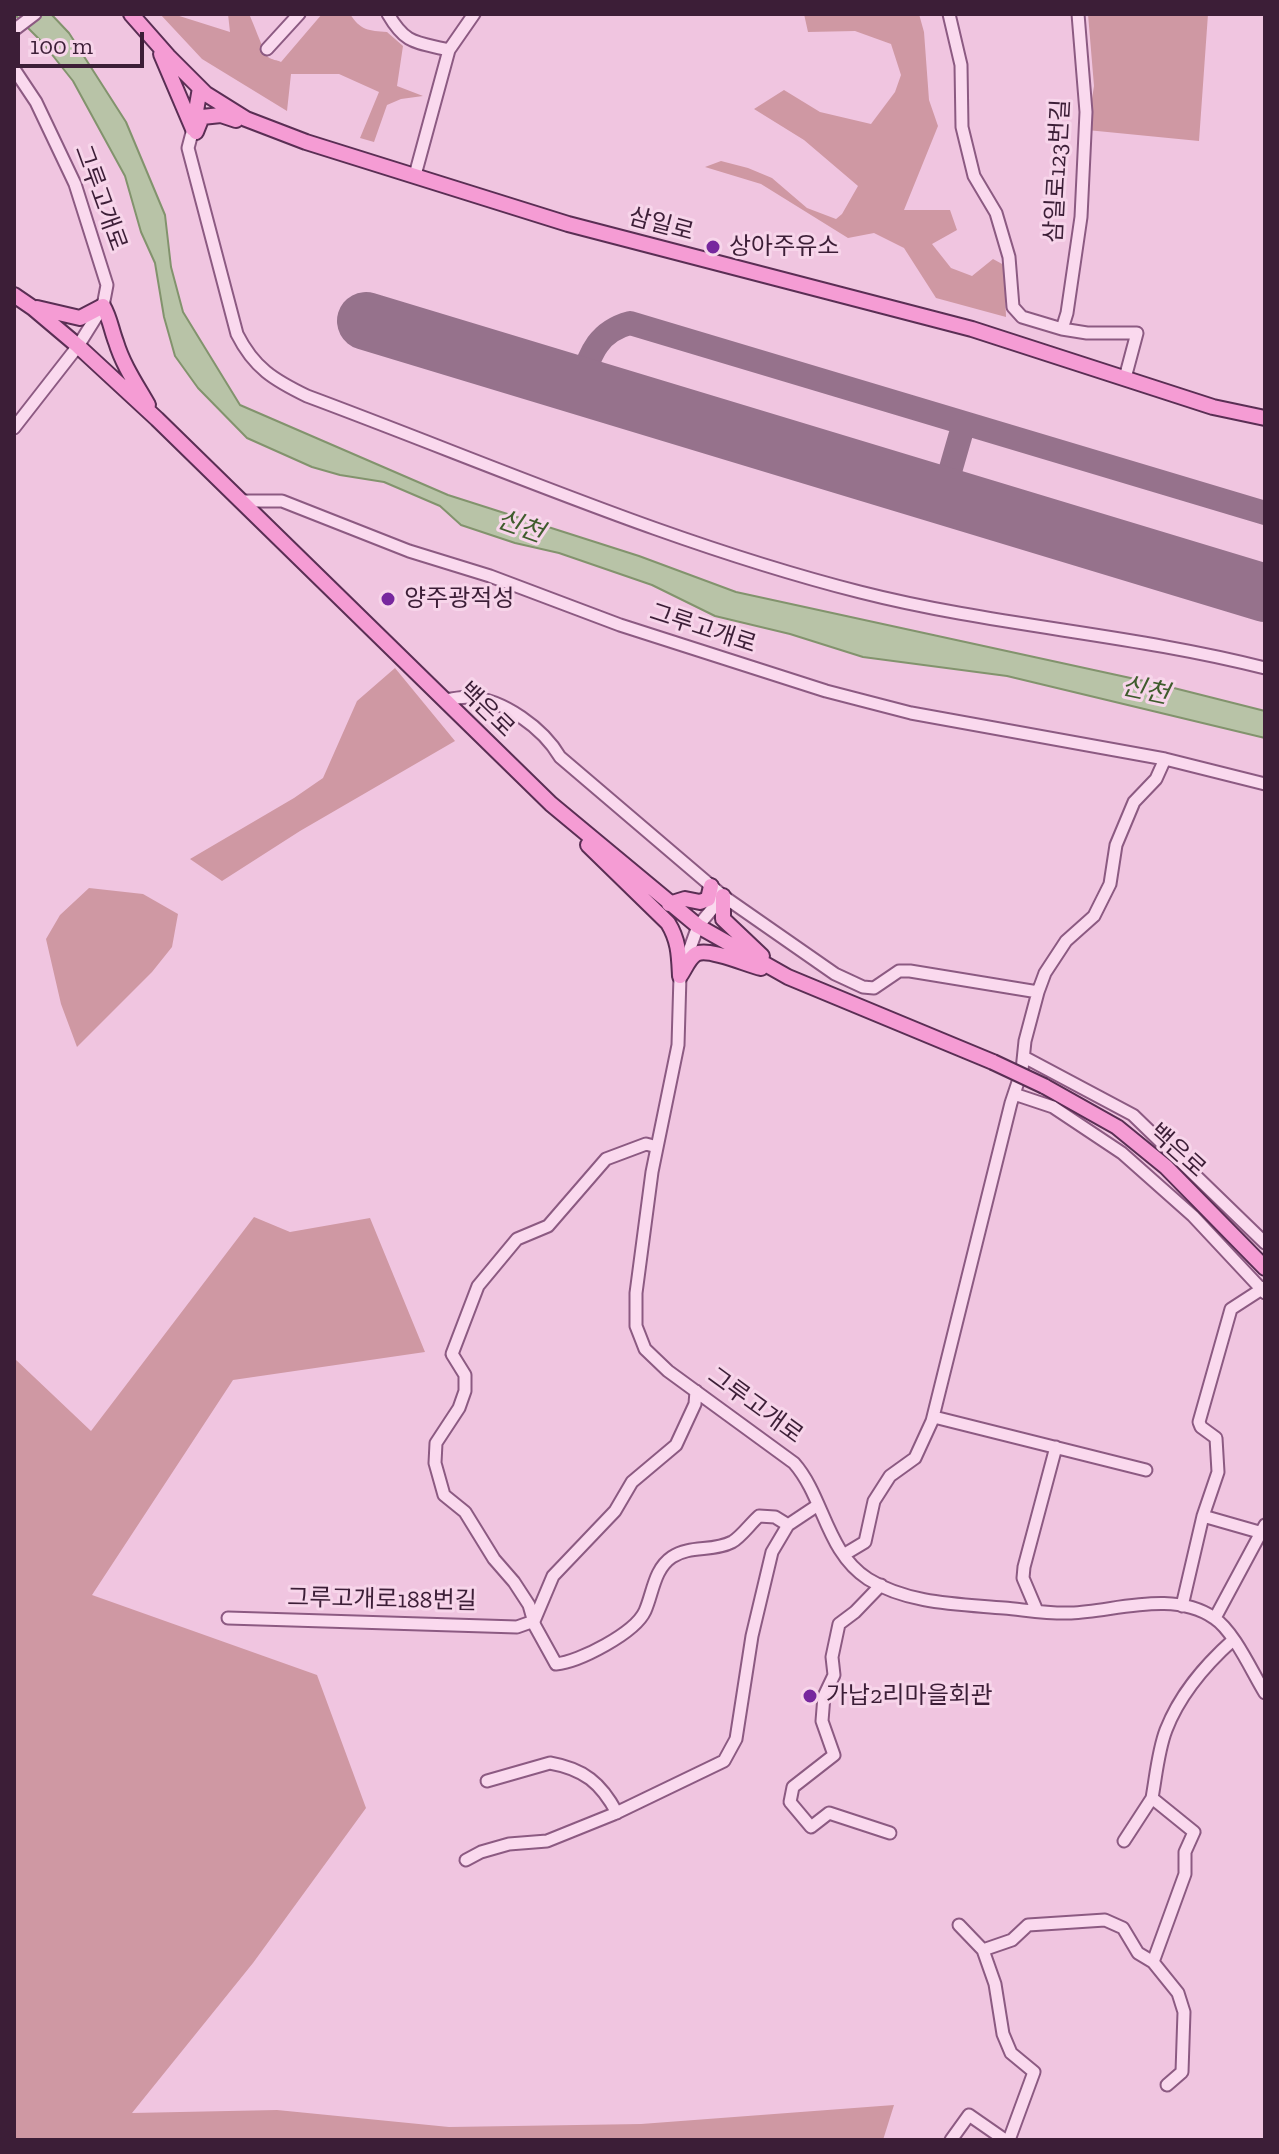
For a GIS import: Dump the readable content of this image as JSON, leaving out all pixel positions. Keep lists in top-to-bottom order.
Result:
{
  "streets": {
    "main road": ["삼일로", "백은로"],
    "street": ["삼일로123번길", "그루고개로", "그루고개로188번길"]
  },
  "crossings": [
    ["그루고개로", "백은로"],
    ["그루고개로", "그루고개로188번길"]
  ],
  "water": ["신천"],
  "places": ["상아주유소", "양주광적성", "가납2리마을회관"],
  "scale_bar": "100 m"
}
